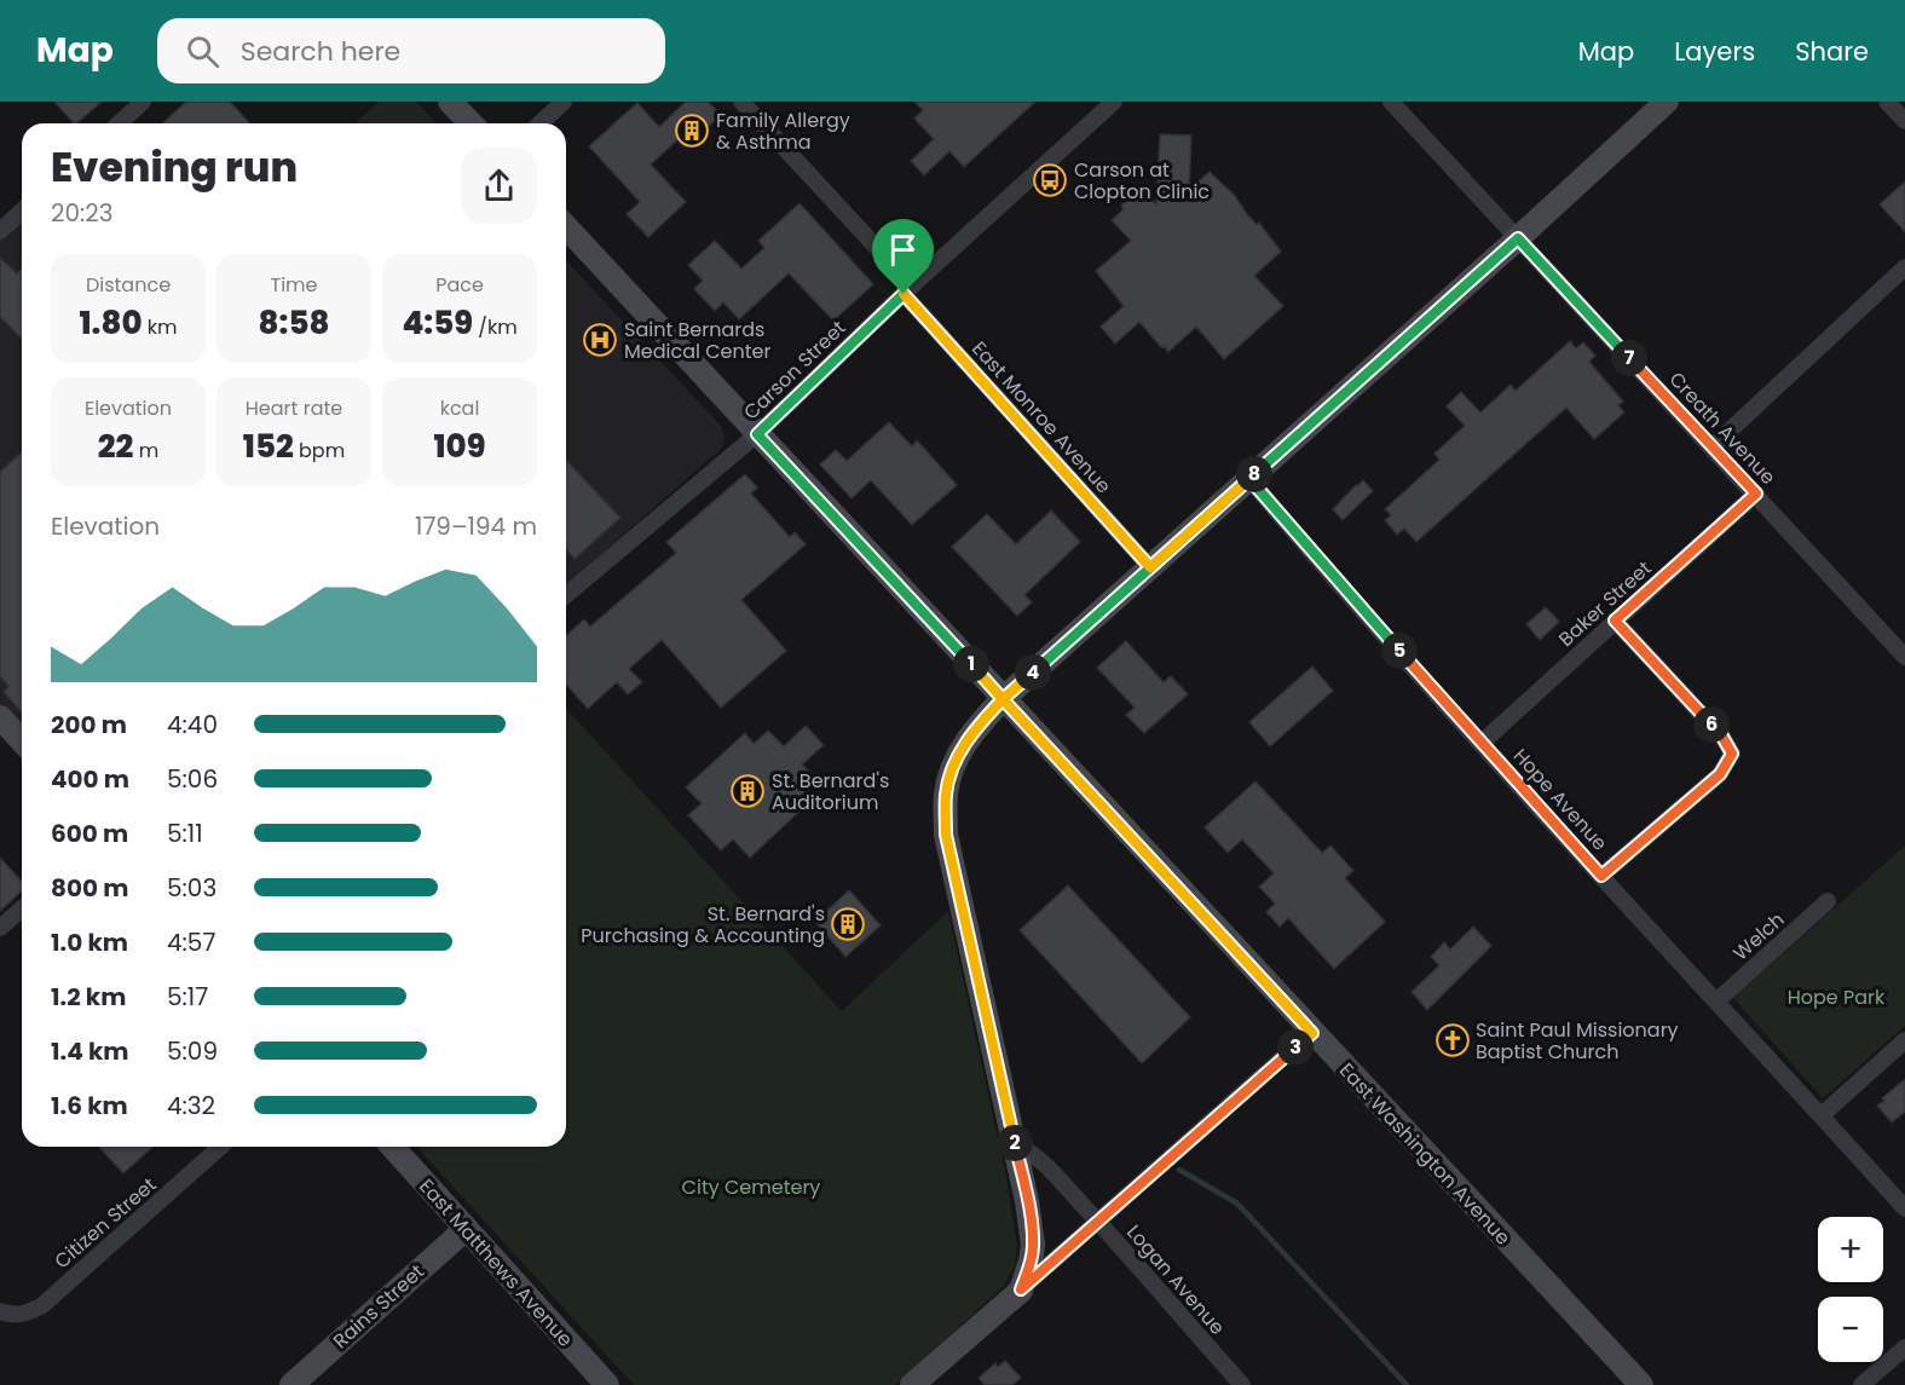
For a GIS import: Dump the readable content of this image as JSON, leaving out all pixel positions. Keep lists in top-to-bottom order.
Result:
{
  "streets": {
    "street": [
      "Carson Street",
      "East Monroe Avenue",
      "Creath Avenue",
      "Baker Street",
      "Hope Avenue",
      "Welch",
      "East Washington Avenue",
      "Citizen Street",
      "East Matthews Avenue",
      "Logan Avenue",
      "Rains Street"
    ]
  },
  "crossings": [
    ["Carson Street", "East Monroe Avenue"],
    ["Carson Street", "East Washington Avenue"],
    ["Creath Avenue", "Baker Street"],
    ["Baker Street", "Hope Avenue"],
    ["Hope Avenue", "Welch"],
    ["East Matthews Avenue", "Rains Street"]
  ],
  "parks": ["Hope Park", "City Cemetery"],
  "places": {
    "building": ["Family Allergy & Asthma", "St. Bernard's Auditorium", "St. Bernard's Purchasing & Accounting"],
    "bus stop": ["Carson at Clopton Clinic"],
    "hospital": ["Saint Bernards Medical Center"],
    "church": ["Saint Paul Missionary Baptist Church"]
  },
  "page": {
    "header": "Map",
    "search": "Search here",
    "nav": ["Map", "Layers", "Share"],
    "heading": ["Evening run", "20:23"],
    "stats": [
      ["Distance", "1.80 km"],
      ["Time", "8:58"],
      ["Pace", "4:59 /km"],
      ["Elevation", "22 m"],
      ["Heart rate", "152 bpm"],
      ["kcal", "109"]
    ],
    "pins": [
      "7",
      "8",
      "5",
      "1",
      "4",
      "6",
      "3",
      "2"
    ],
    "chart": ["Elevation", "179–194 m"],
    "list": [
      {
        "name": "200 m",
        "note": "4:40"
      },
      {
        "name": "400 m",
        "note": "5:06"
      },
      {
        "name": "600 m",
        "note": "5:11"
      },
      {
        "name": "800 m",
        "note": "5:03"
      },
      {
        "name": "1.0 km",
        "note": "4:57"
      },
      {
        "name": "1.2 km",
        "note": "5:17"
      },
      {
        "name": "1.4 km",
        "note": "5:09"
      },
      {
        "name": "1.6 km",
        "note": "4:32"
      }
    ],
    "map_buttons": ["+", "−"]
  }
}
